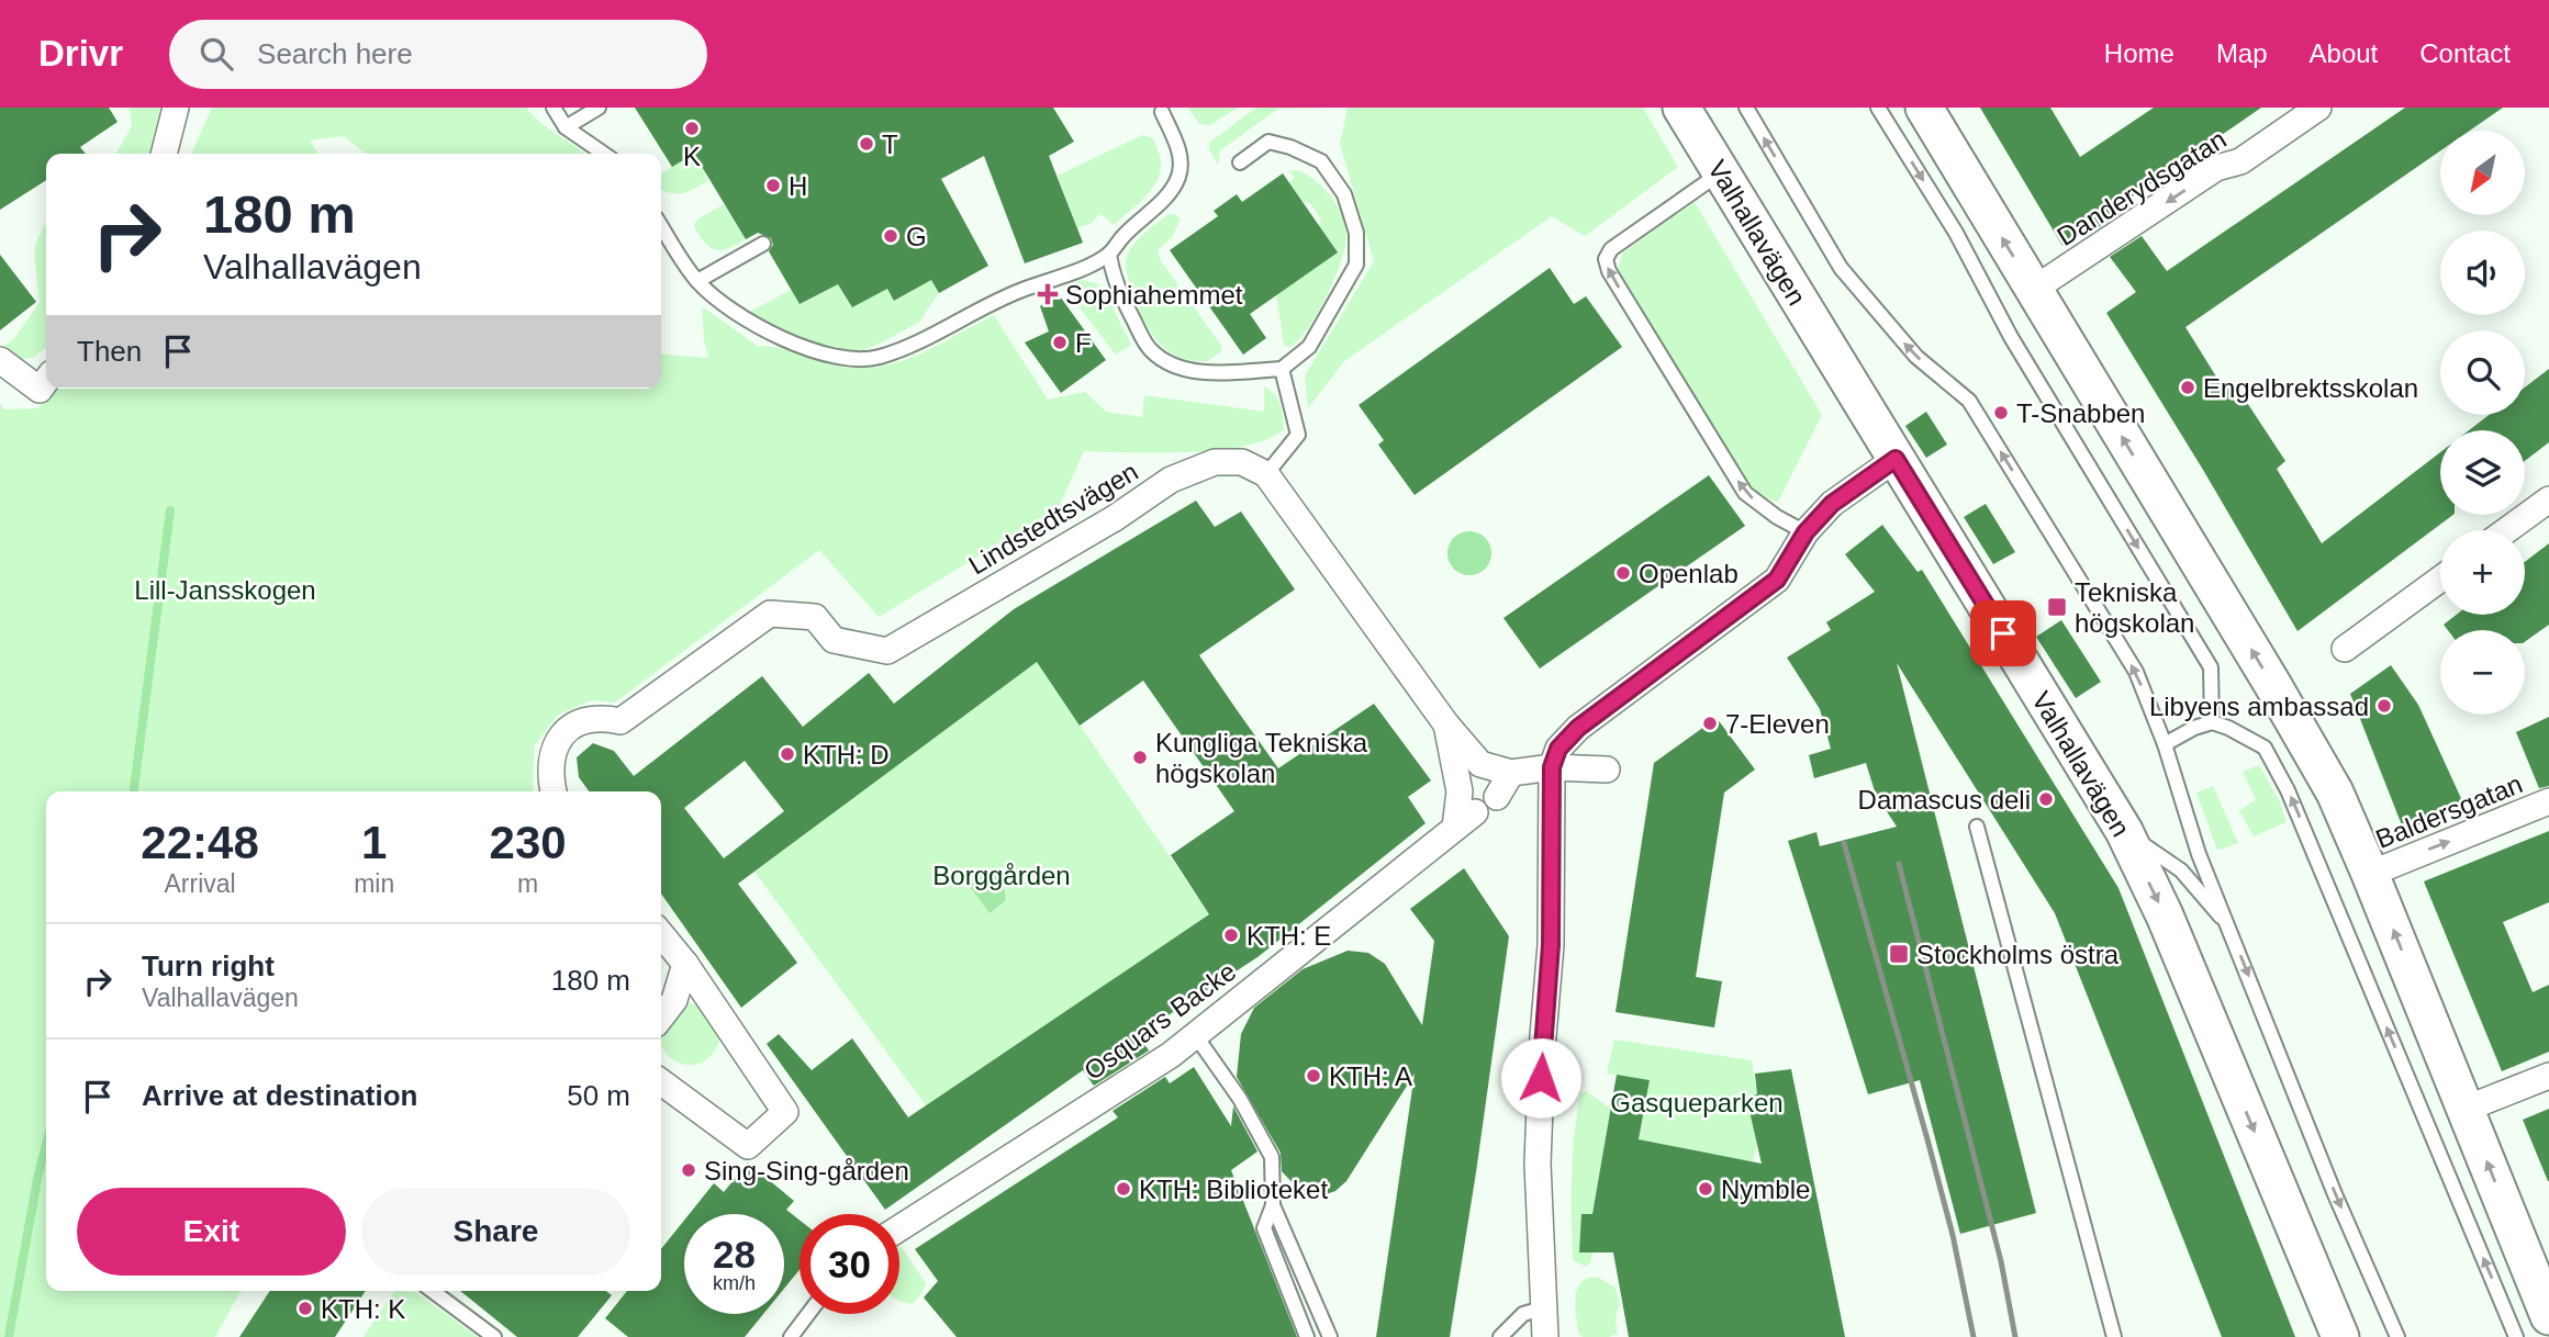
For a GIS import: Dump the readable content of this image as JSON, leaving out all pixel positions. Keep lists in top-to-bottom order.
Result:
{
  "streets": {
    "main road": ["Valhallavägen"],
    "street": [
      "Danderydsgatan",
      "Lindstedtsvägen",
      "Baldersgatan",
      "Osquars Backe"
    ]
  },
  "one_way": ["Danderydsgatan", "Baldersgatan"],
  "parks": ["Lill-Jansskogen", "Borggården", "Gasqueparken"],
  "places": {
    "other": [
      "K",
      "T",
      "H",
      "G",
      "F",
      "Engelbrektsskolan",
      "T-Snabben",
      "Openlab",
      "Libyens ambassad",
      "7-Eleven",
      "KTH: D",
      "Kungliga Tekniska högskolan",
      "Damascus deli",
      "KTH: E",
      "KTH: A",
      "Sing-Sing-gården",
      "KTH: Biblioteket",
      "Nymble",
      "KTH: K"
    ],
    "health": ["Sophiahemmet"],
    "transit": ["Tekniska högskolan", "Stockholms östra"]
  },
  "north": "bottom left",
  "page": {
    "header": "Drivr",
    "search": "Search here",
    "nav": [
      "Home",
      "Map",
      "About",
      "Contact"
    ],
    "map_buttons": ["+", "−"],
    "turn": ["180 m", "Valhallavägen"],
    "then": "Then",
    "eta": [
      "22:48",
      "Arrival",
      "1",
      "min",
      "230",
      "m"
    ],
    "list": [
      {
        "name": "Turn right",
        "note": "Valhallavägen",
        "value": "180 m"
      },
      {
        "name": "Arrive at destination",
        "value": "50 m"
      }
    ],
    "buttons": ["Exit", "Share"],
    "speed": "28 km/h",
    "limit": "30"
  }
}
